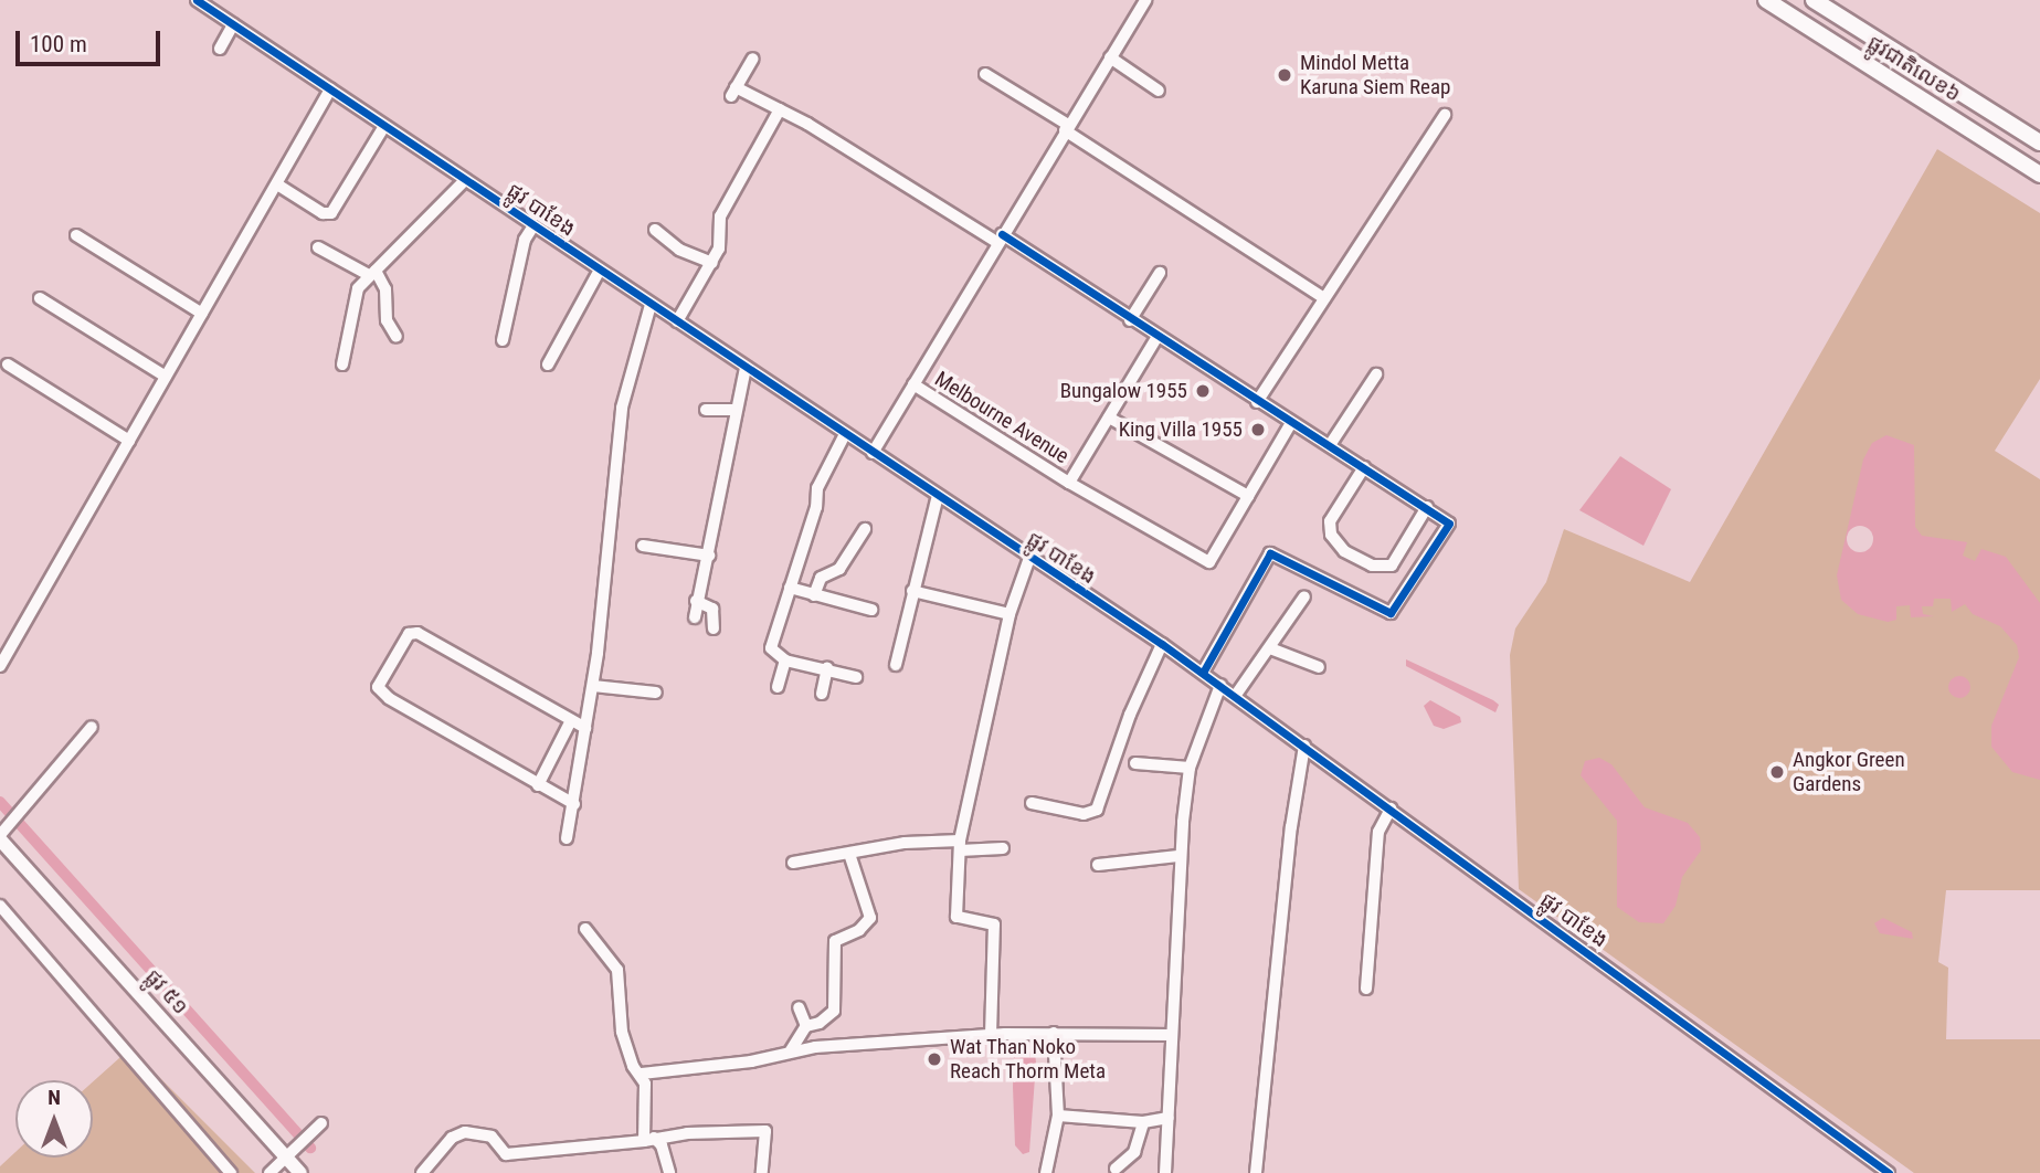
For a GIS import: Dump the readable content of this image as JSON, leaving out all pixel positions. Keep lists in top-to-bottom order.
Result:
{
  "streets": {
    "highway": ["ផ្លូវជាតិលេខ៦"],
    "main road": ["ផ្លូវ ៥១"],
    "street": ["ផ្លូវ បាខែង", "Melbourne Avenue"]
  },
  "places": [
    "Mindol Metta Karuna Siem Reap",
    "Bungalow 1955",
    "King Villa 1955",
    "Angkor Green Gardens",
    "Wat Than Noko Reach Thorm Meta"
  ],
  "scale_bar": "100 m",
  "north": "top"
}
